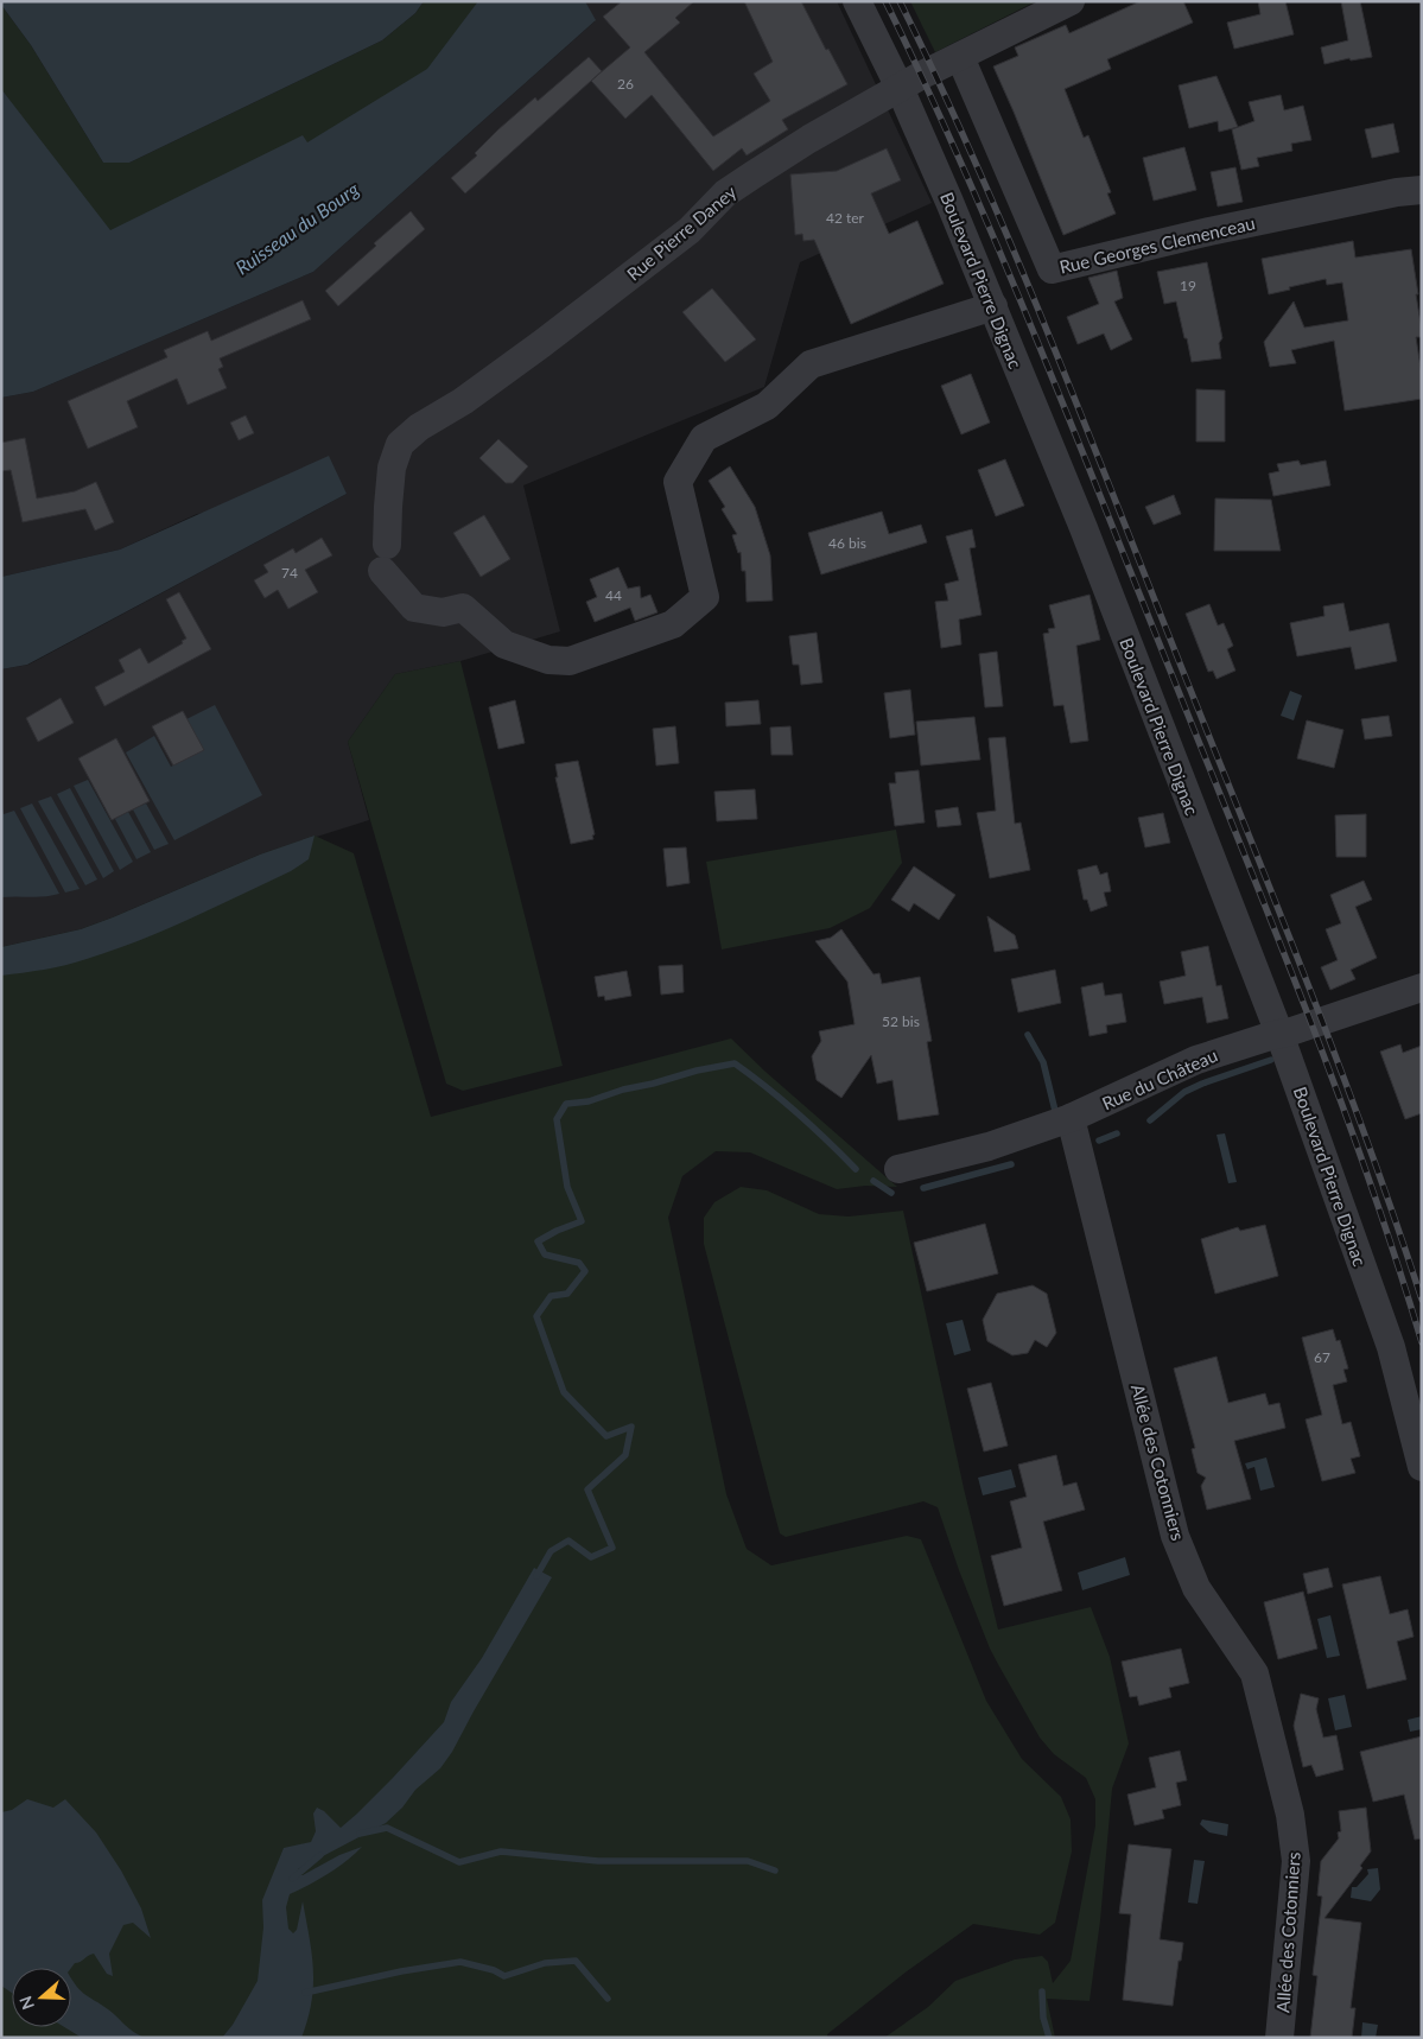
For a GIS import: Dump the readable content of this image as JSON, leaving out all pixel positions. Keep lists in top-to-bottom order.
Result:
{
  "streets": {
    "street": [
      "Rue Pierre Daney",
      "Rue Georges Clemenceau",
      "Boulevard Pierre Dignac",
      "Rue du Château",
      "Allée des Cotonniers"
    ]
  },
  "crossings": [
    ["Rue Pierre Daney", "Rue Georges Clemenceau"],
    ["Rue Pierre Daney", "Boulevard Pierre Dignac"],
    ["Boulevard Pierre Dignac", "Rue du Château"],
    ["Rue du Château", "Allée des Cotonniers"]
  ],
  "water": ["Ruisseau du Bourg"],
  "house_numbers": [
    "26",
    "42 ter",
    "19",
    "46 bis",
    "74",
    "44",
    "52 bis",
    "67"
  ],
  "north": "left"
}
